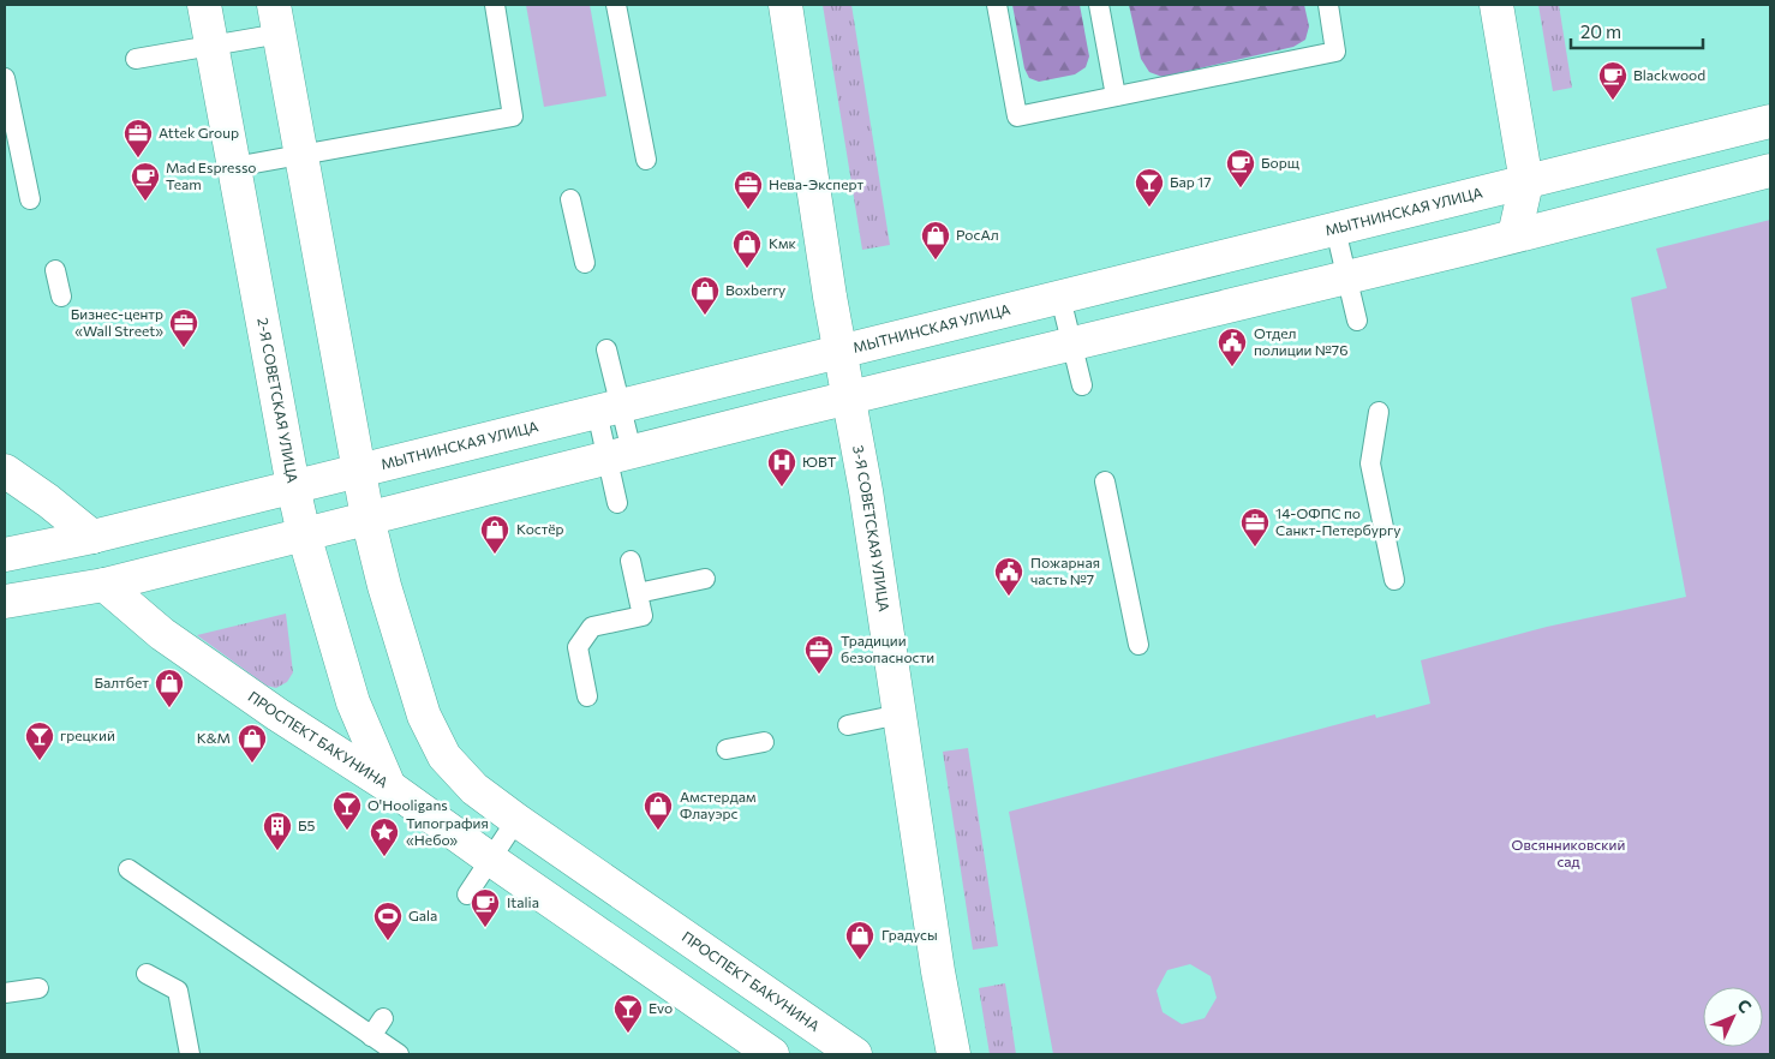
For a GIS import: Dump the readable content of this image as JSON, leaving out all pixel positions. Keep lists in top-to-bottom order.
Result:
{
  "streets": {
    "street": [
      "МЫТНИНСКАЯ УЛИЦА",
      "2-Я СОВЕТСКАЯ УЛИЦА",
      "3-Я СОВЕТСКАЯ УЛИЦА",
      "ПРОСПЕКТ БАКУНИНА"
    ]
  },
  "crossings": [
    ["МЫТНИНСКАЯ УЛИЦА", "2-Я СОВЕТСКАЯ УЛИЦА"],
    ["МЫТНИНСКАЯ УЛИЦА", "3-Я СОВЕТСКАЯ УЛИЦА"],
    ["2-Я СОВЕТСКАЯ УЛИЦА", "ПРОСПЕКТ БАКУНИНА"]
  ],
  "parks": ["Овсянниковский сад"],
  "places": {
    "cafe": [
      "Blackwood",
      "Борщ",
      "Mad Espresso Team",
      "Italia"
    ],
    "office": [
      "Attek Group",
      "Нева-Эксперт",
      "Бизнес-центр «Wall Street»",
      "14-ОФПС по Санкт-Петербургу",
      "Традиции безопасности"
    ],
    "bar": [
      "Бар 17",
      "грецкий",
      "O'Hooligans",
      "Evo"
    ],
    "shop": [
      "РосАл",
      "Кмк",
      "Boxberry",
      "Костёр",
      "Балтбет",
      "K&M",
      "Амстердам Флауэрс",
      "Градусы"
    ],
    "public building": ["Отдел полиции №76", "Пожарная часть №7"],
    "hospital": ["ЮВТ"],
    "building": ["Б5"],
    "place": ["Типография «Небо»"],
    "sports": ["Gala"]
  },
  "scale_bar": "20 m",
  "north": "top right"
}
